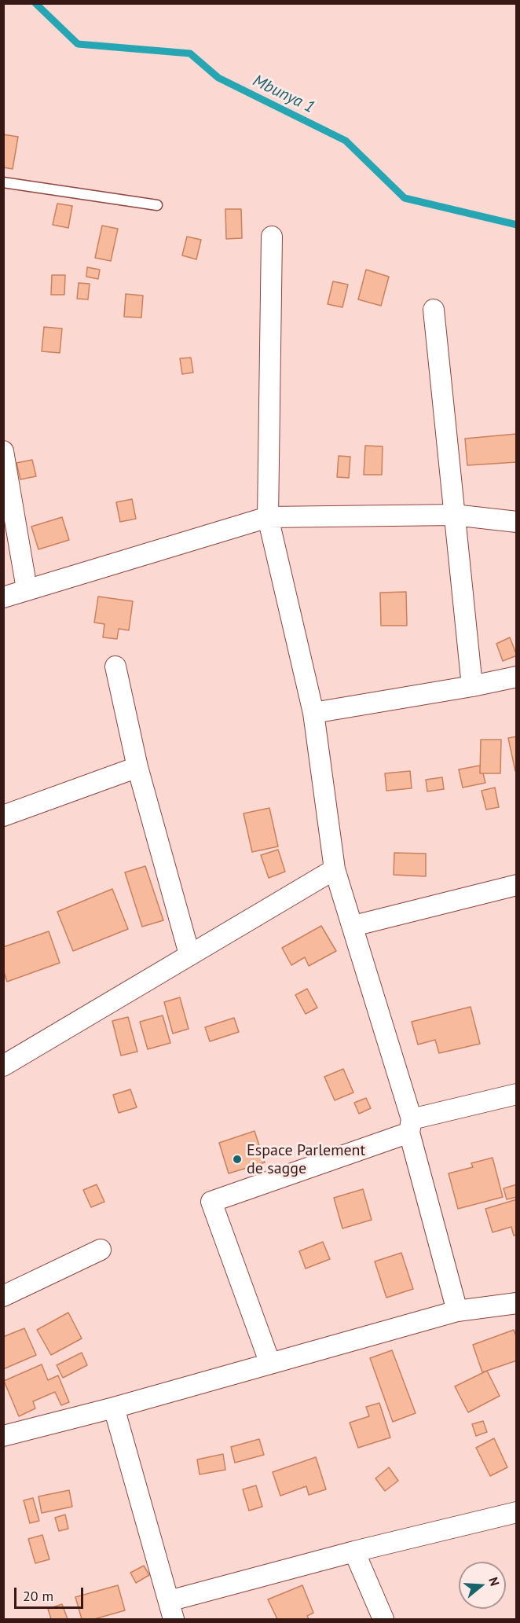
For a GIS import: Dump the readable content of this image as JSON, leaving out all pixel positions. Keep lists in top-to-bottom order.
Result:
{
  "water": ["Mbunya 1"],
  "places": ["Espace Parlement de sagge"],
  "scale_bar": "20 m",
  "north": "right"
}
